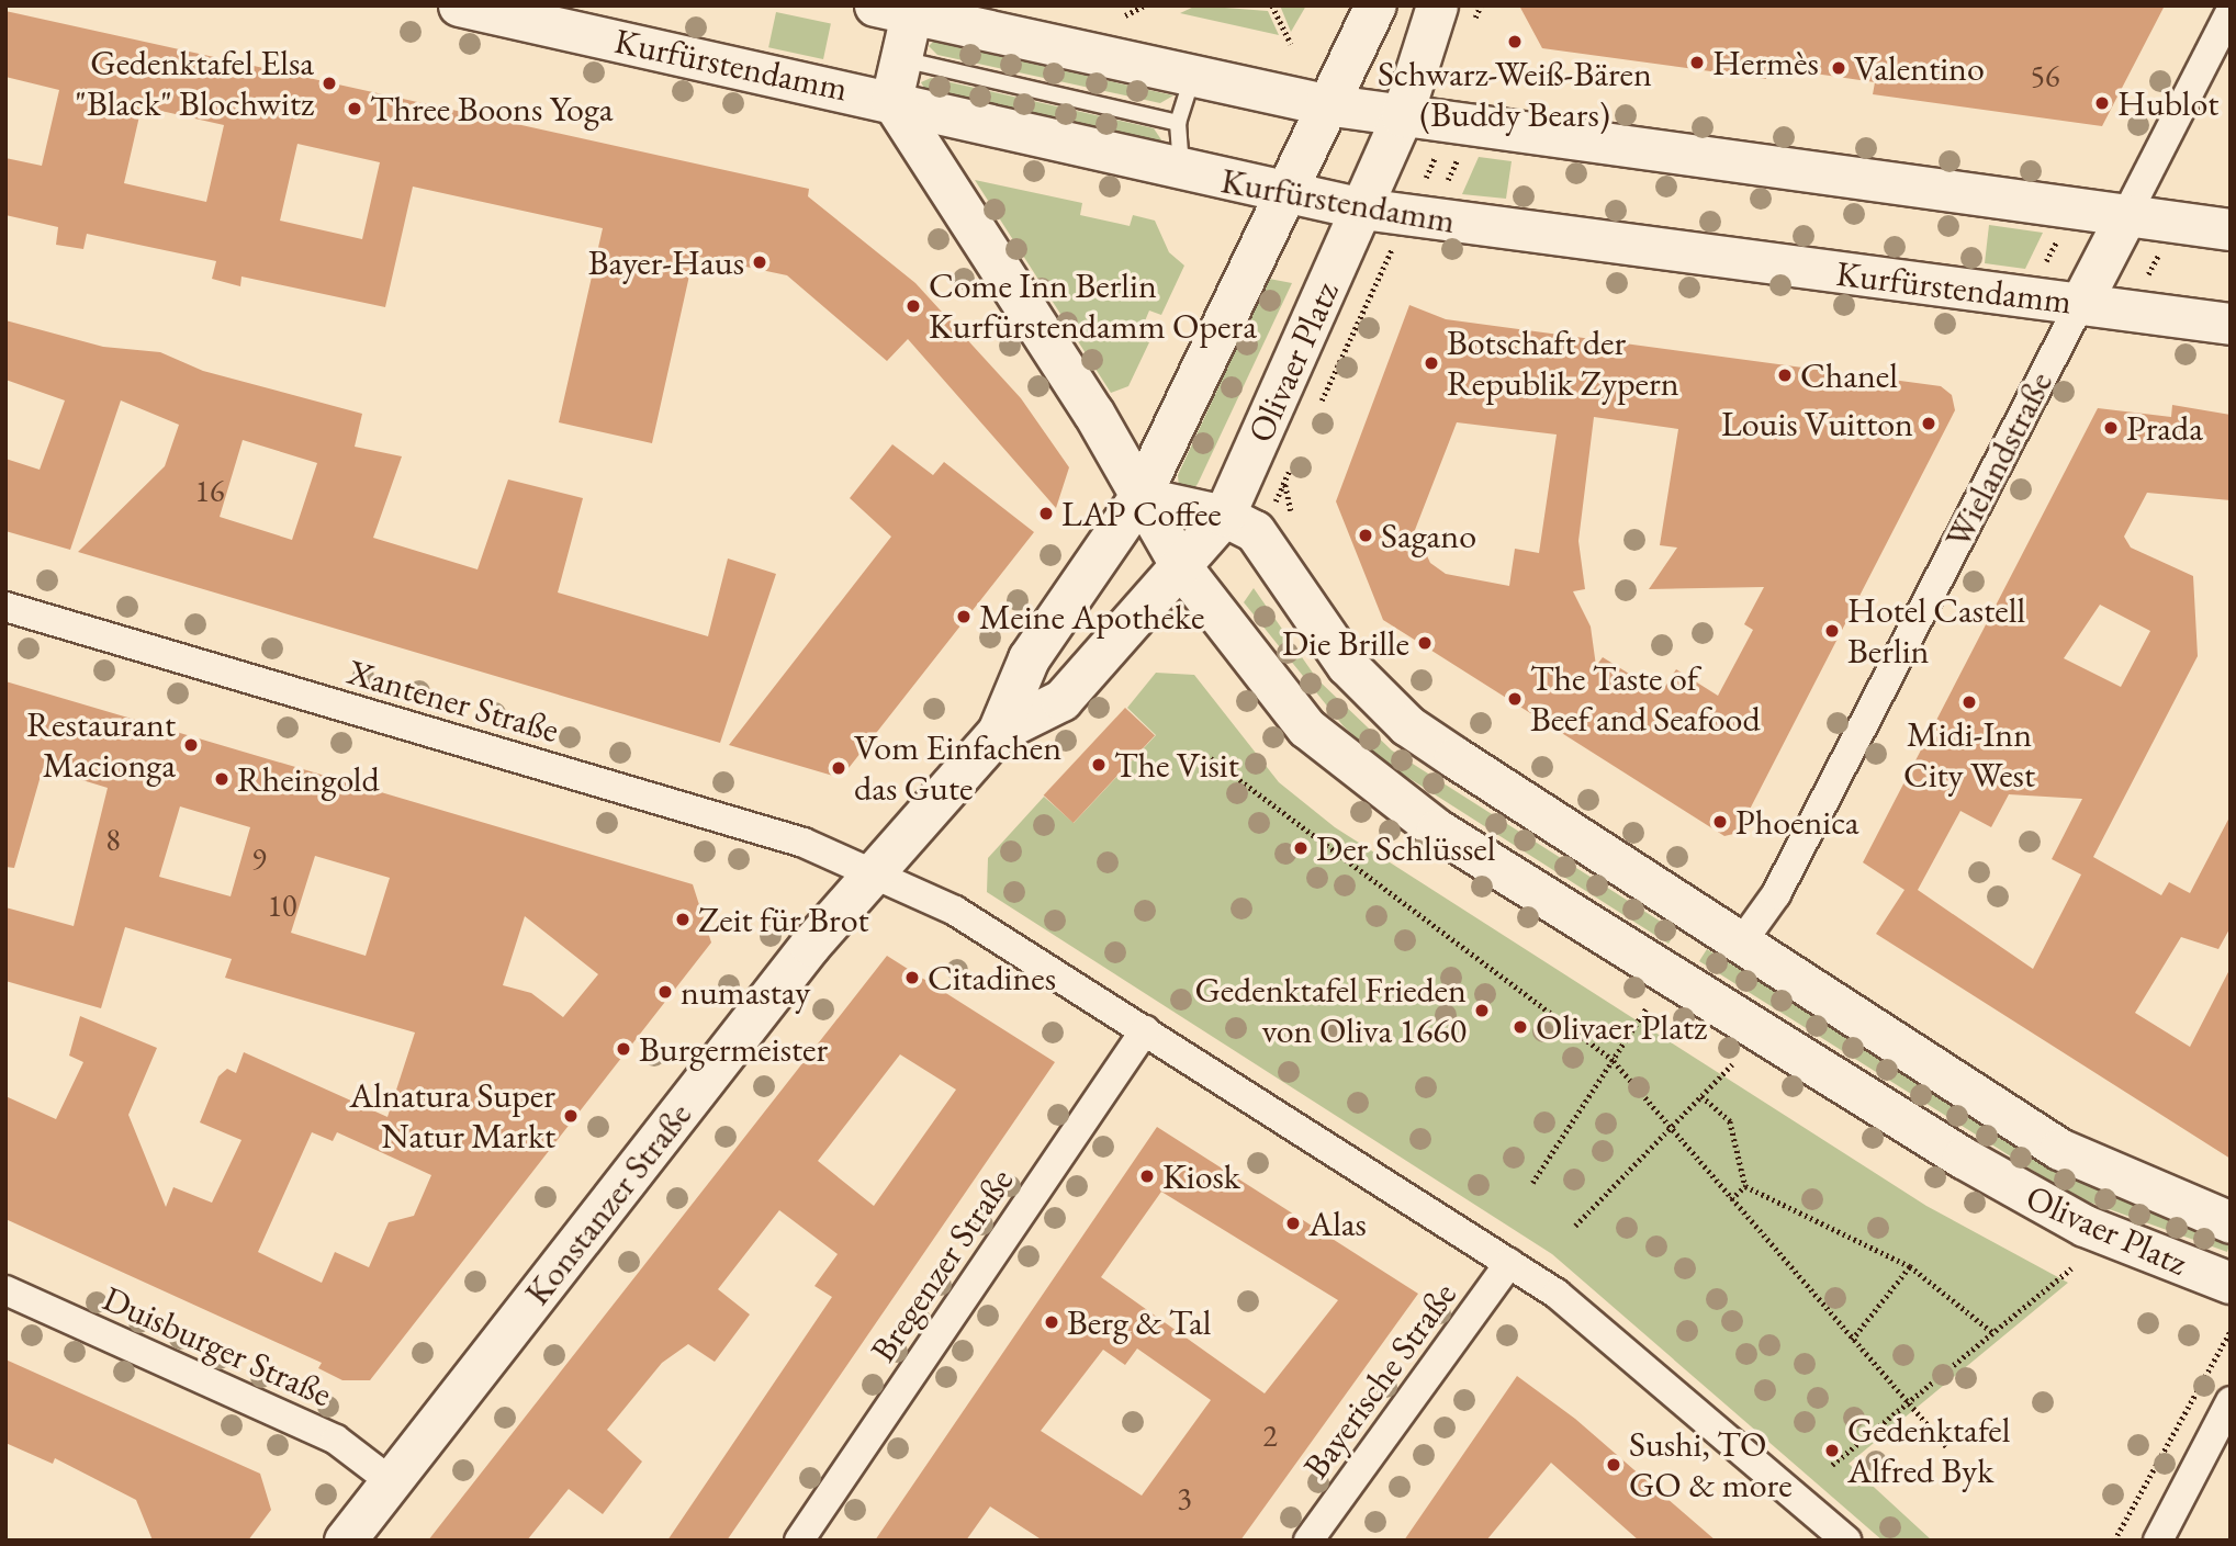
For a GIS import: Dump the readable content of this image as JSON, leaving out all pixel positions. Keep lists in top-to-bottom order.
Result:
{
  "streets": {
    "main road": [
      "Kurfürstendamm",
      "Olivaer Platz",
      "Wielandstraße",
      "Konstanzer Straße"
    ],
    "street": [
      "Xantener Straße",
      "Bregenzer Straße",
      "Duisburger Straße",
      "Bayerische Straße"
    ]
  },
  "crossings": [
    ["Kurfürstendamm", "Olivaer Platz"],
    ["Kurfürstendamm", "Wielandstraße"],
    ["Olivaer Platz", "Wielandstraße"],
    ["Olivaer Platz", "Xantener Straße"],
    ["Olivaer Platz", "Konstanzer Straße"],
    ["Xantener Straße", "Konstanzer Straße"],
    ["Konstanzer Straße", "Duisburger Straße"]
  ],
  "places": [
    "Schwarz-Weiß-Bären (Buddy Bears)",
    "Hermès",
    "Valentino",
    "Gedenktafel Elsa \"Black\" Blochwitz",
    "Hublot",
    "Three Boons Yoga",
    "Bayer-Haus",
    "Come Inn Berlin Kurfürstendamm Opera",
    "Botschaft der Republik Zypern",
    "Chanel",
    "Louis Vuitton",
    "Prada",
    "LAP Coffee",
    "Sagano",
    "Meine Apotheke",
    "Hotel Castell Berlin",
    "Die Brille",
    "The Taste of Beef and Seafood",
    "Midi-Inn City West",
    "Restaurant Macionga",
    "The Visit",
    "Vom Einfachen das Gute",
    "Rheingold",
    "Phoenica",
    "Der Schlüssel",
    "Zeit für Brot",
    "Citadines",
    "numastay",
    "Gedenktafel Frieden von Oliva 1660",
    "Olivaer Platz",
    "Burgermeister",
    "Alnatura Super Natur Markt",
    "Kiosk",
    "Alas",
    "Berg & Tal",
    "Gedenktafel Alfred Byk",
    "Sushi, TO GO & more"
  ],
  "house_numbers": [
    "56",
    "16",
    "8",
    "9",
    "10",
    "2",
    "3"
  ]
}
